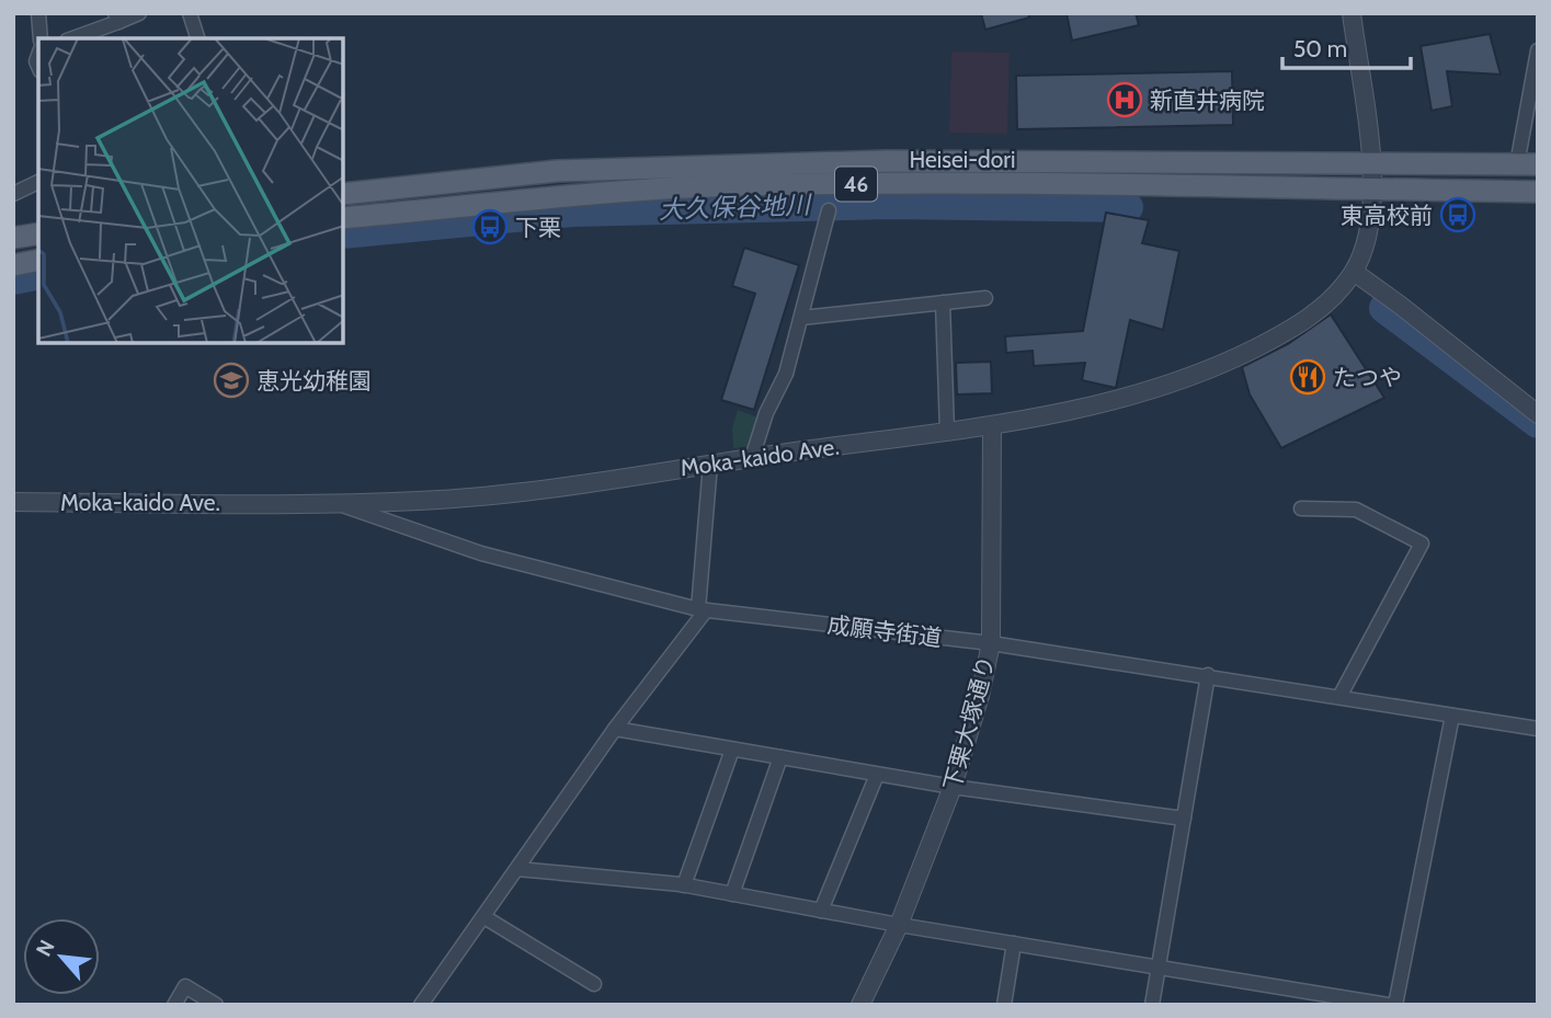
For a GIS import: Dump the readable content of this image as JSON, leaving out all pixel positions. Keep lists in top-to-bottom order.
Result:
{
  "streets": {
    "main road": ["Heisei-dori", "46"],
    "street": ["Moka-kaido Ave.", "成願寺街道", "下栗大塚通り"]
  },
  "crossings": [
    ["Heisei-dori", "Moka-kaido Ave."],
    ["Moka-kaido Ave.", "成願寺街道"],
    ["Moka-kaido Ave.", "下栗大塚通り"],
    ["成願寺街道", "下栗大塚通り"]
  ],
  "water": ["大久保谷地川"],
  "places": {
    "hospital": ["新直井病院"],
    "bus stop": ["東高校前", "下栗"],
    "restaurant": ["たつや"],
    "school or university": ["恵光幼稚園"]
  },
  "scale_bar": "50 m",
  "north": "top left"
}
